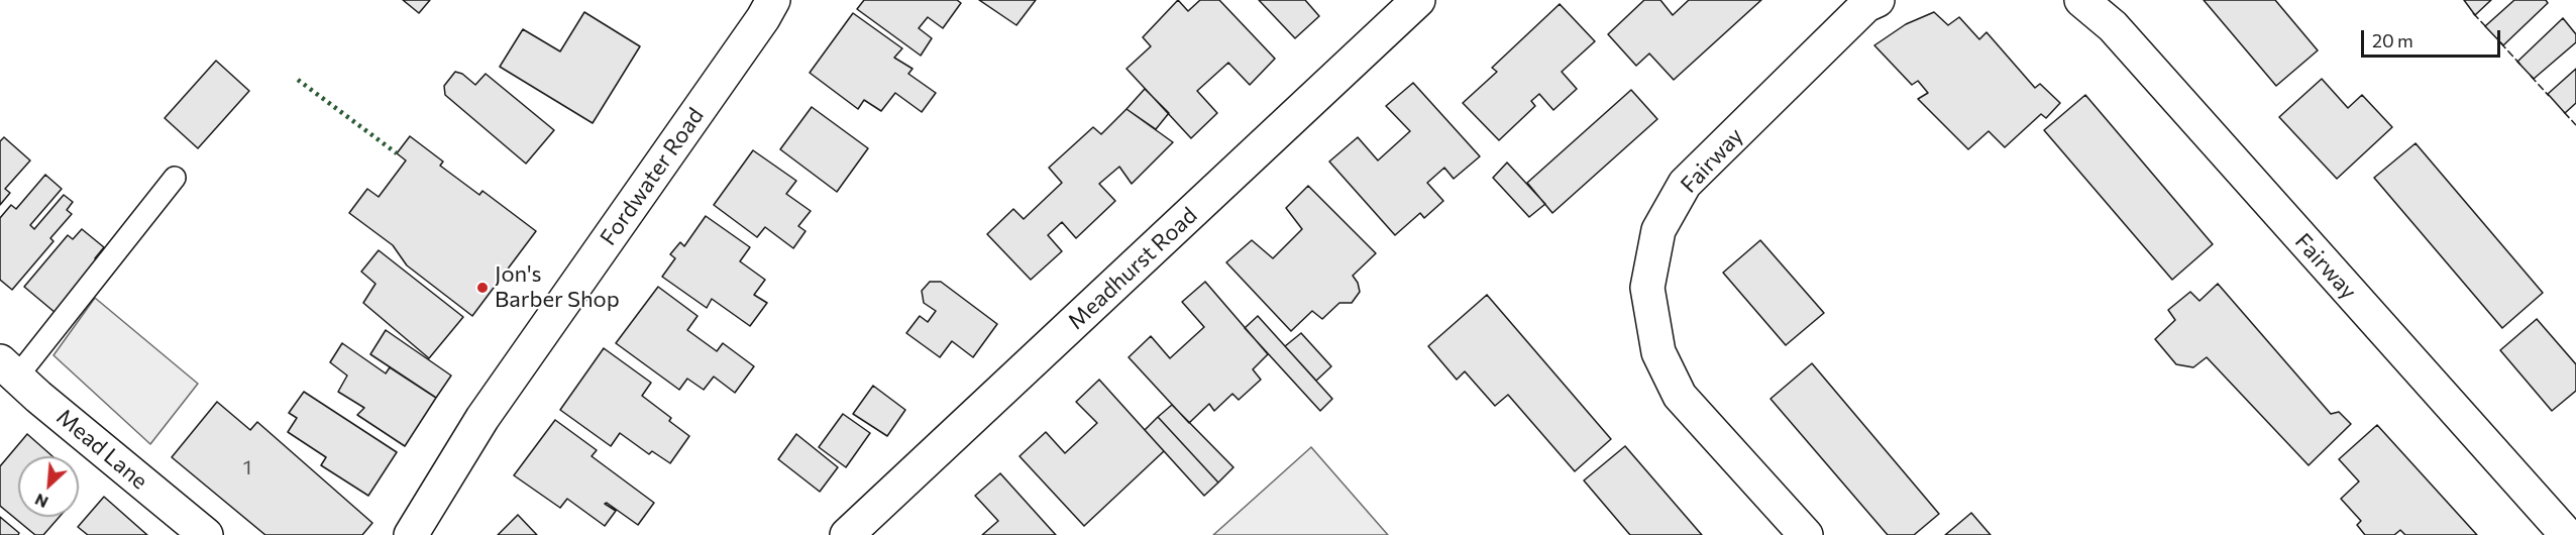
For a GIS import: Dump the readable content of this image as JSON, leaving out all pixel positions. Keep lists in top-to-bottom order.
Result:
{
  "streets": {
    "street": [
      "Fairway",
      "Fordwater Road",
      "Meadhurst Road",
      "Mead Lane"
    ]
  },
  "places": ["Jon's Barber Shop"],
  "house_numbers": ["1"],
  "scale_bar": "20 m",
  "north": "bottom left"
}
